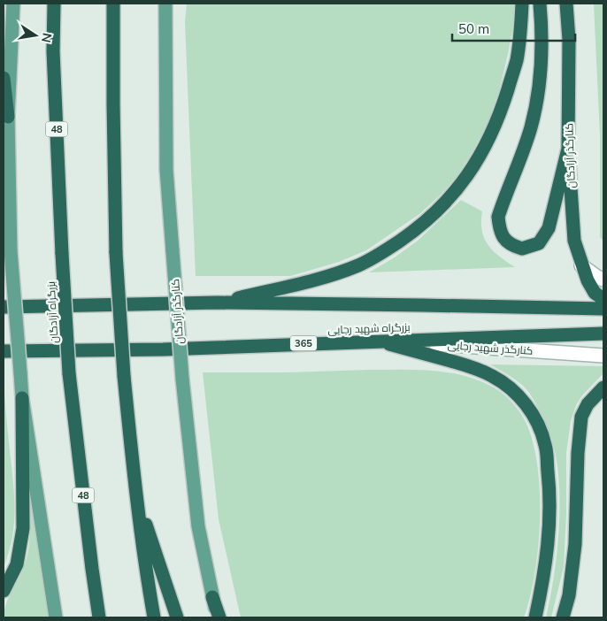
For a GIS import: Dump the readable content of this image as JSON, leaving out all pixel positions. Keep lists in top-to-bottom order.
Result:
{
  "streets": {
    "highway": [
      "48",
      "کنارگذر آزادگان",
      "بزرگراه آزادگان",
      "بزرگراه شهید رجایی",
      "365"
    ],
    "street": ["کنارگذر شهید رجایی"]
  },
  "crossings": [
    ["بزرگراه شهید رجایی", "کنارگذر شهید رجایی"]
  ],
  "scale_bar": "50 m",
  "north": "right"
}
